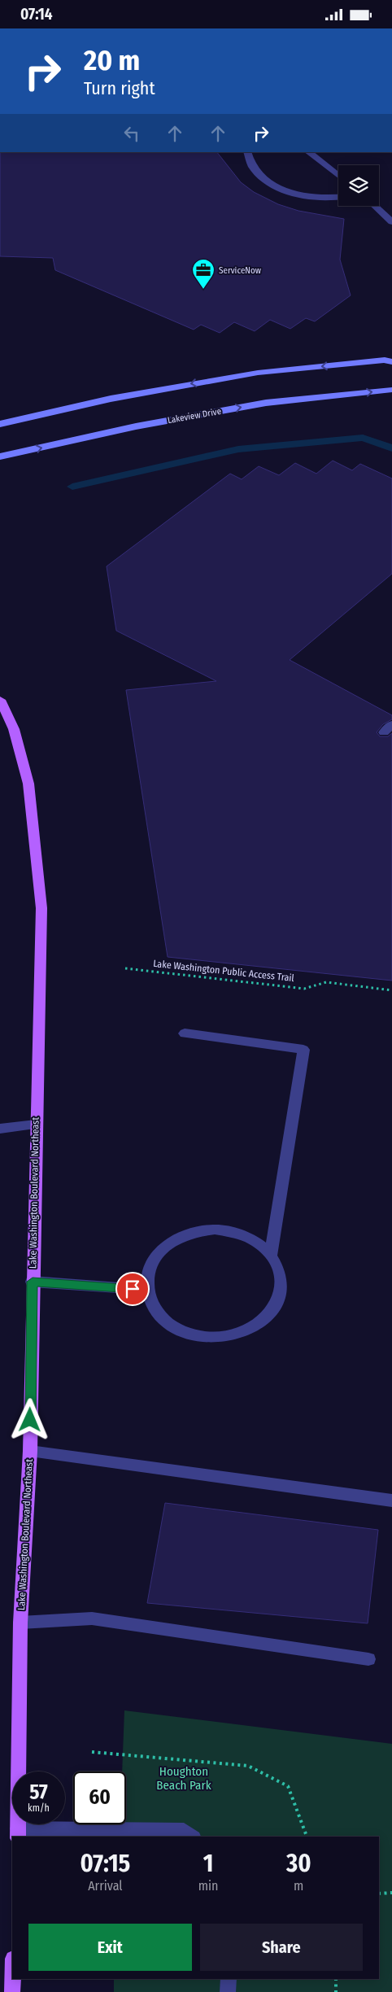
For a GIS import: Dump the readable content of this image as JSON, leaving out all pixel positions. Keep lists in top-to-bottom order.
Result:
{
  "streets": {
    "main road": ["Lake Washington Boulevard Northeast"],
    "street": ["Lakeview Drive"],
    "path": ["Lake Washington Public Access Trail"]
  },
  "parks": ["Houghton Beach Park"],
  "places": {
    "office": ["ServiceNow"]
  },
  "page": {
    "status": "07:14",
    "turn": ["20 m", "Turn right"],
    "speed": "57 km/h",
    "limit": "60",
    "eta": [
      "07:15",
      "Arrival",
      "1",
      "min",
      "30",
      "m"
    ],
    "buttons": ["Exit", "Share"]
  }
}
